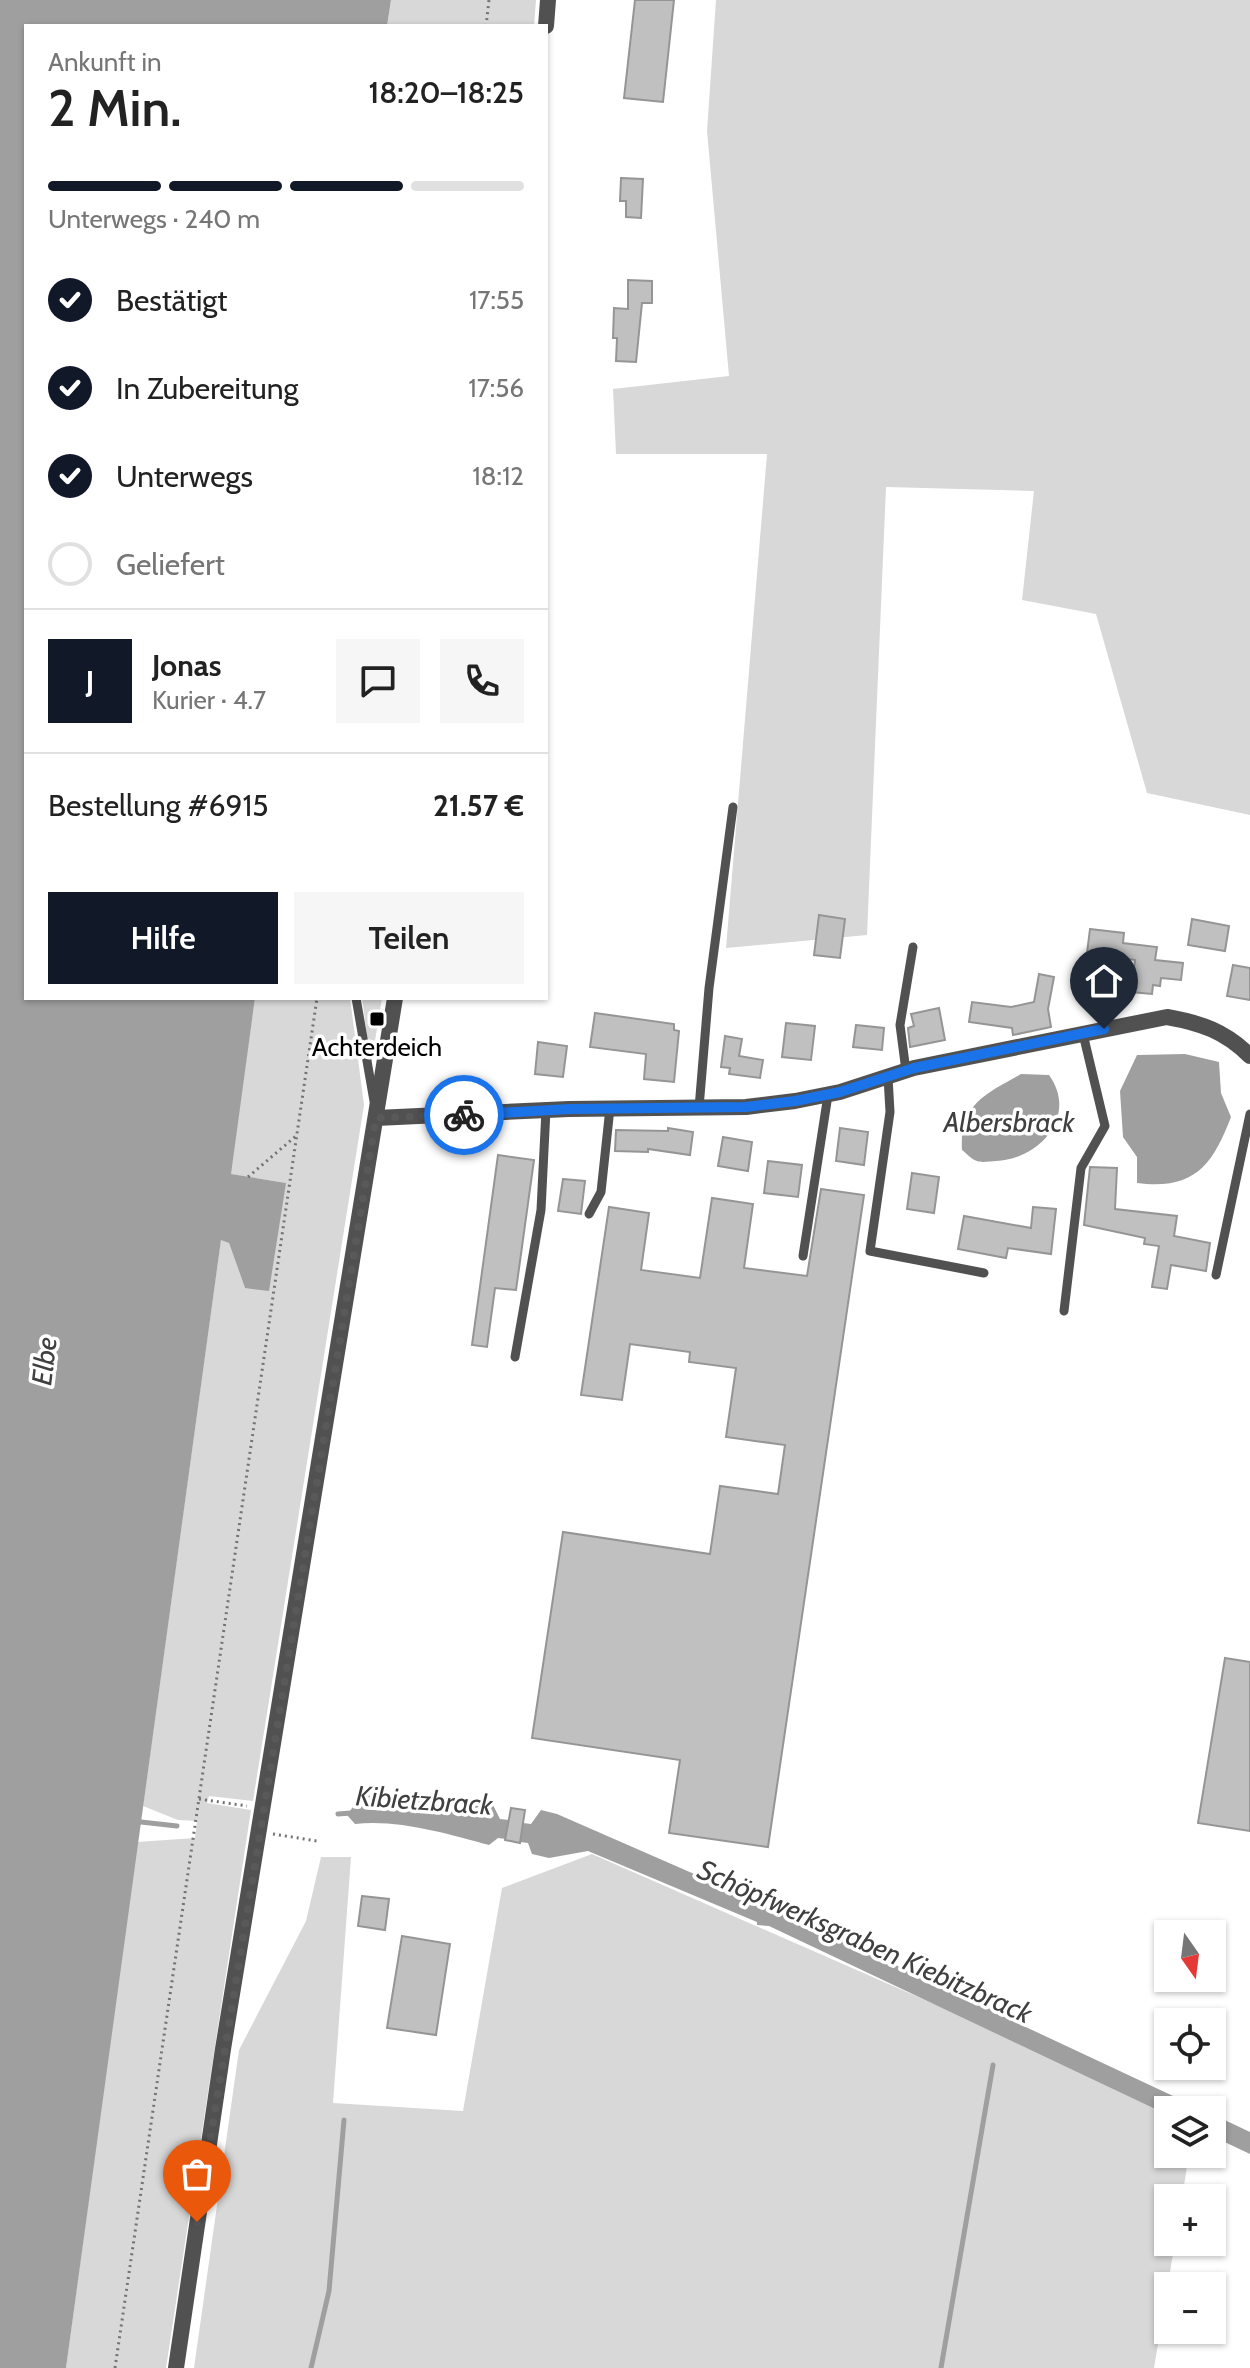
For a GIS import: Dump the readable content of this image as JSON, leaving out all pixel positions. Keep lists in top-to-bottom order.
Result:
{
  "water": [
    "Albersbrack",
    "Elbe",
    "Kibietzbrack",
    "Schöpfwerksgraben Kiebitzbrack"
  ],
  "places": {
    "transit": ["Achterdeich"]
  },
  "north": "bottom",
  "page": {
    "heading": ["2 Min.", "Ankunft in", "18:20–18:25"],
    "panel": [
      "Jonas",
      "Kurier · 4.7",
      "Bestellung #6915",
      "21.57 €"
    ],
    "bar": "Unterwegs · 240 m",
    "list": [
      ["Bestätigt", "17:55"],
      ["In Zubereitung", "17:56"],
      ["Unterwegs", "18:12"],
      "Geliefert"
    ],
    "round": "J",
    "buttons": ["Hilfe", "Teilen"],
    "map_buttons": ["+", "−"]
  }
}
